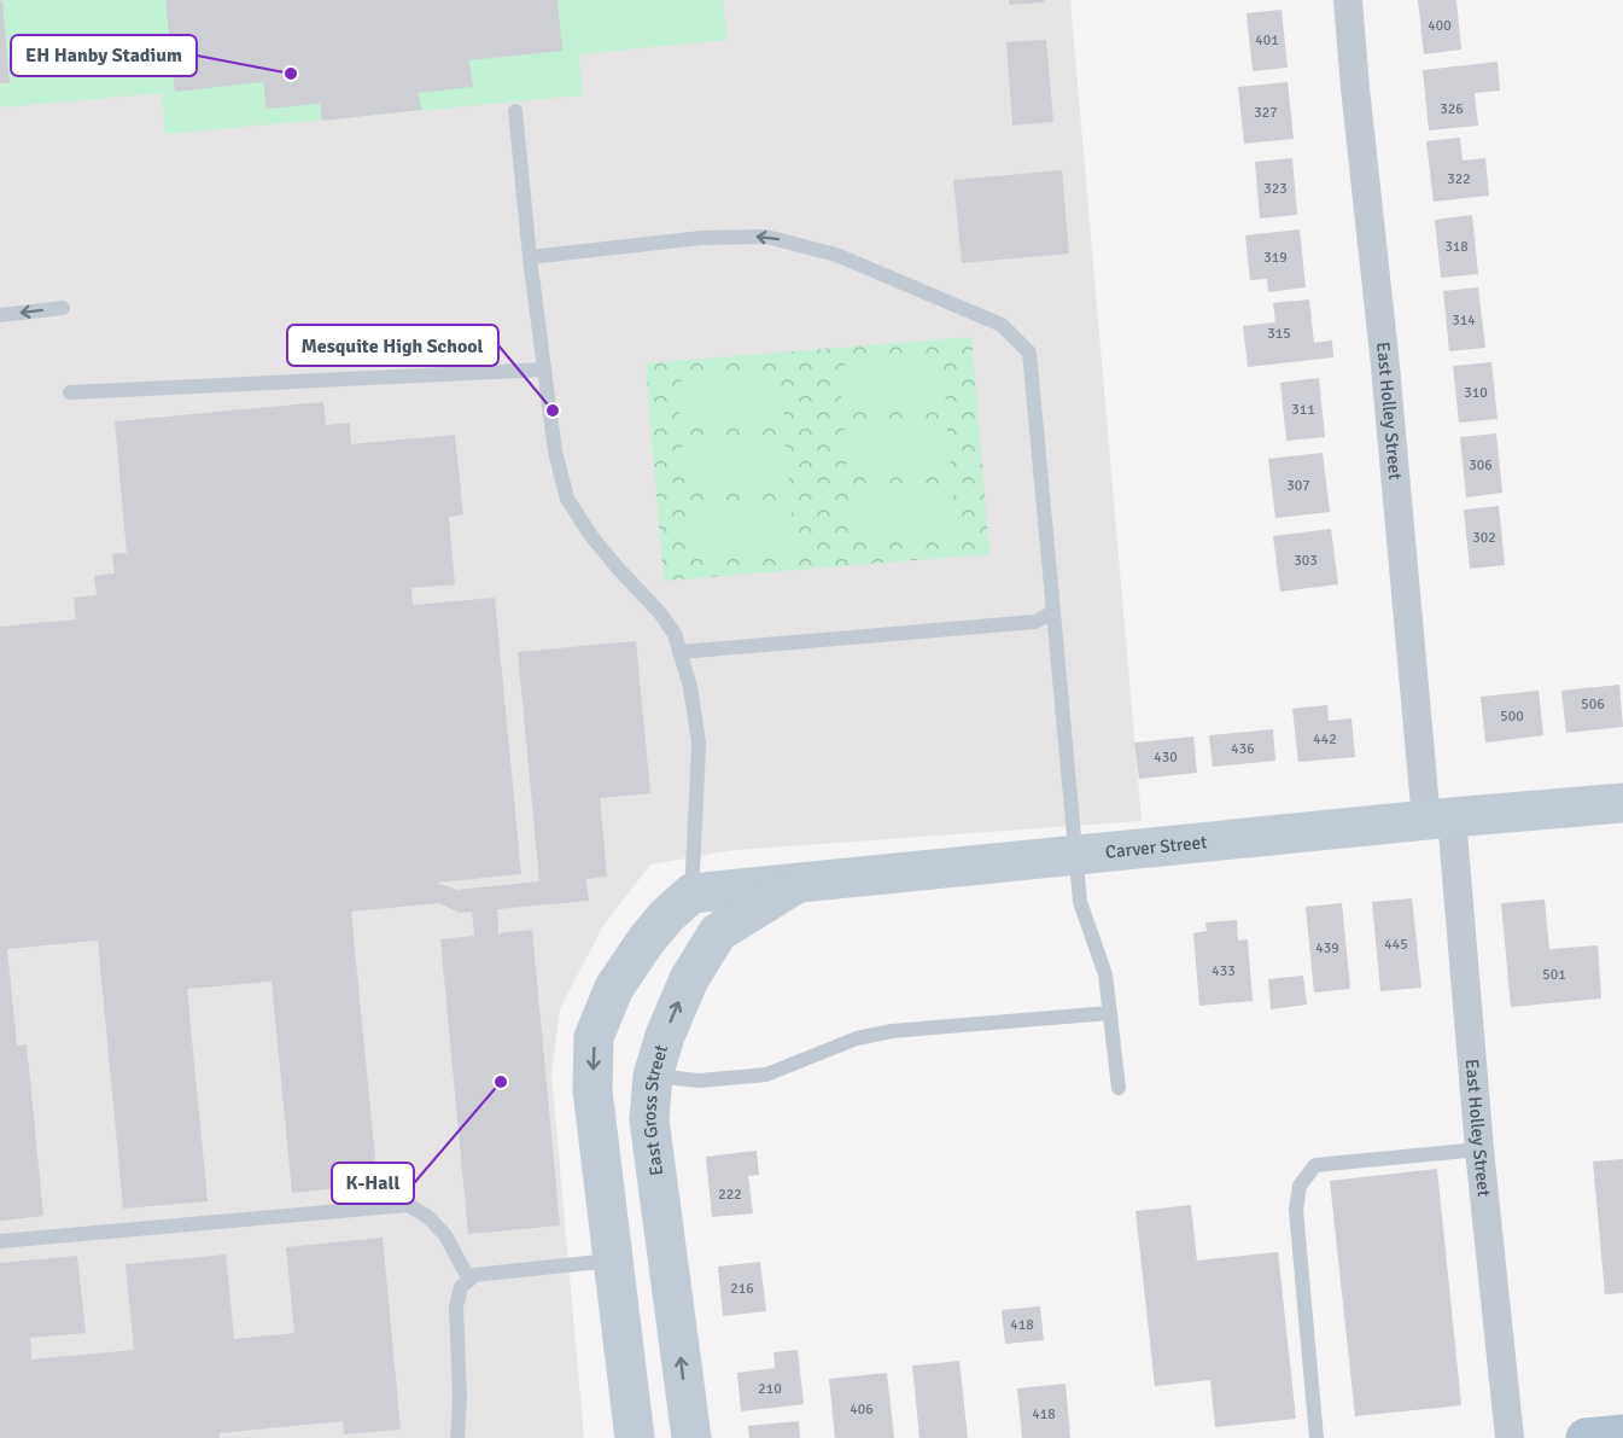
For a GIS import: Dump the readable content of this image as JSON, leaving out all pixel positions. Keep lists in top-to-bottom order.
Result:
{
  "streets": {
    "street": ["East Holley Street", "Carver Street", "East Gross Street"]
  },
  "crossings": [
    ["East Holley Street", "Carver Street"],
    ["Carver Street", "East Gross Street"]
  ],
  "places": ["EH Hanby Stadium", "Mesquite High School", "K-Hall"],
  "house_numbers": [
    "400",
    "401",
    "326",
    "327",
    "322",
    "323",
    "318",
    "319",
    "314",
    "315",
    "310",
    "311",
    "306",
    "307",
    "302",
    "303",
    "506",
    "500",
    "442",
    "436",
    "430",
    "445",
    "439",
    "433",
    "501",
    "222",
    "216",
    "418",
    "210",
    "406",
    "418"
  ]
}
